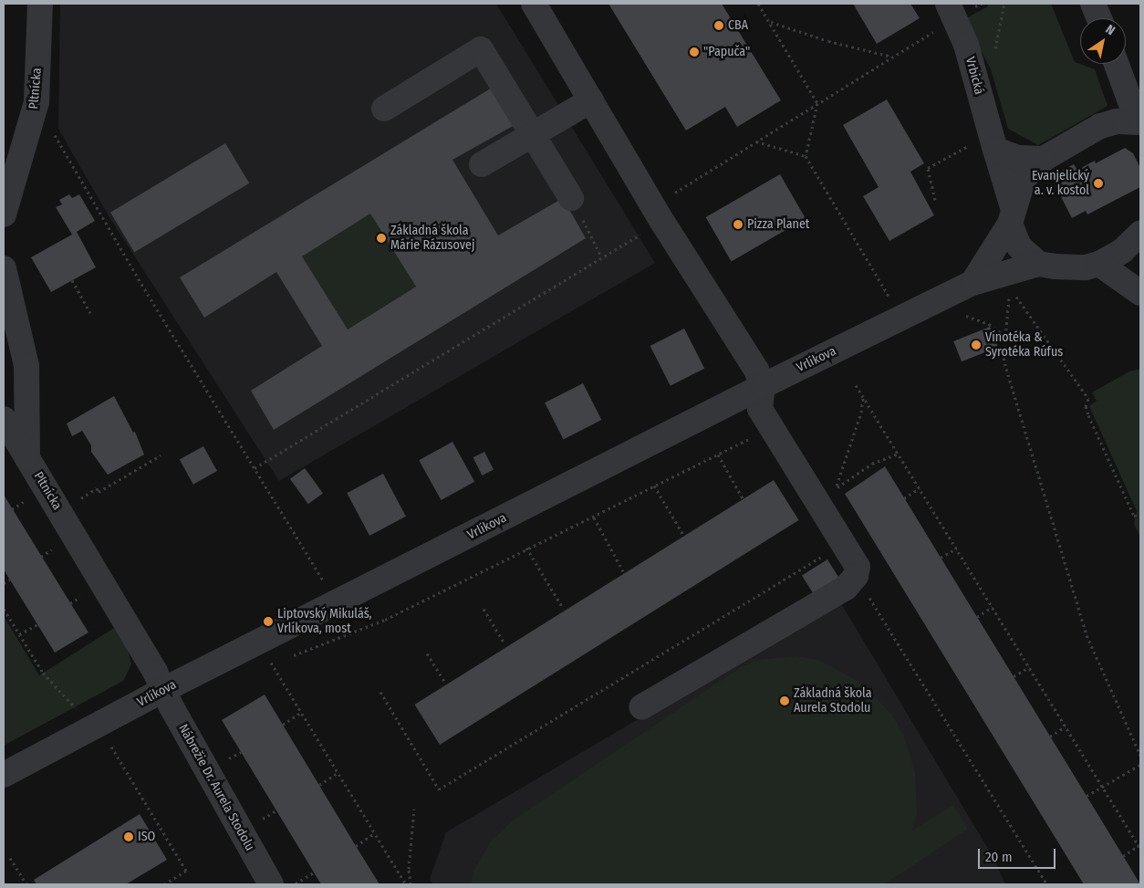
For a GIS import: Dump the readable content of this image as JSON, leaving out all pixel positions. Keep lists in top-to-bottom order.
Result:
{
  "streets": {
    "street": [
      "Vrbická",
      "Pltnícka",
      "Vrlíkova",
      "Nábrežie Dr. Aurela Stodolu"
    ]
  },
  "crossings": [
    ["Vrbická", "Vrlíkova"],
    ["Pltnícka", "Vrlíkova"],
    ["Pltnícka", "Nábrežie Dr. Aurela Stodolu"],
    ["Vrlíkova", "Nábrežie Dr. Aurela Stodolu"]
  ],
  "places": [
    "CBA",
    "\"Papuča\"",
    "Evanjelický a. v. kostol",
    "Pizza Planet",
    "Základná škola Márie Rázusovej",
    "Vínotéka & Syrotéka Rúfus",
    "Liptovský Mikuláš, Vrlíkova, most",
    "Základná škola Aurela Stodolu",
    "ISO"
  ],
  "scale_bar": "20 m",
  "north": "top right"
}
